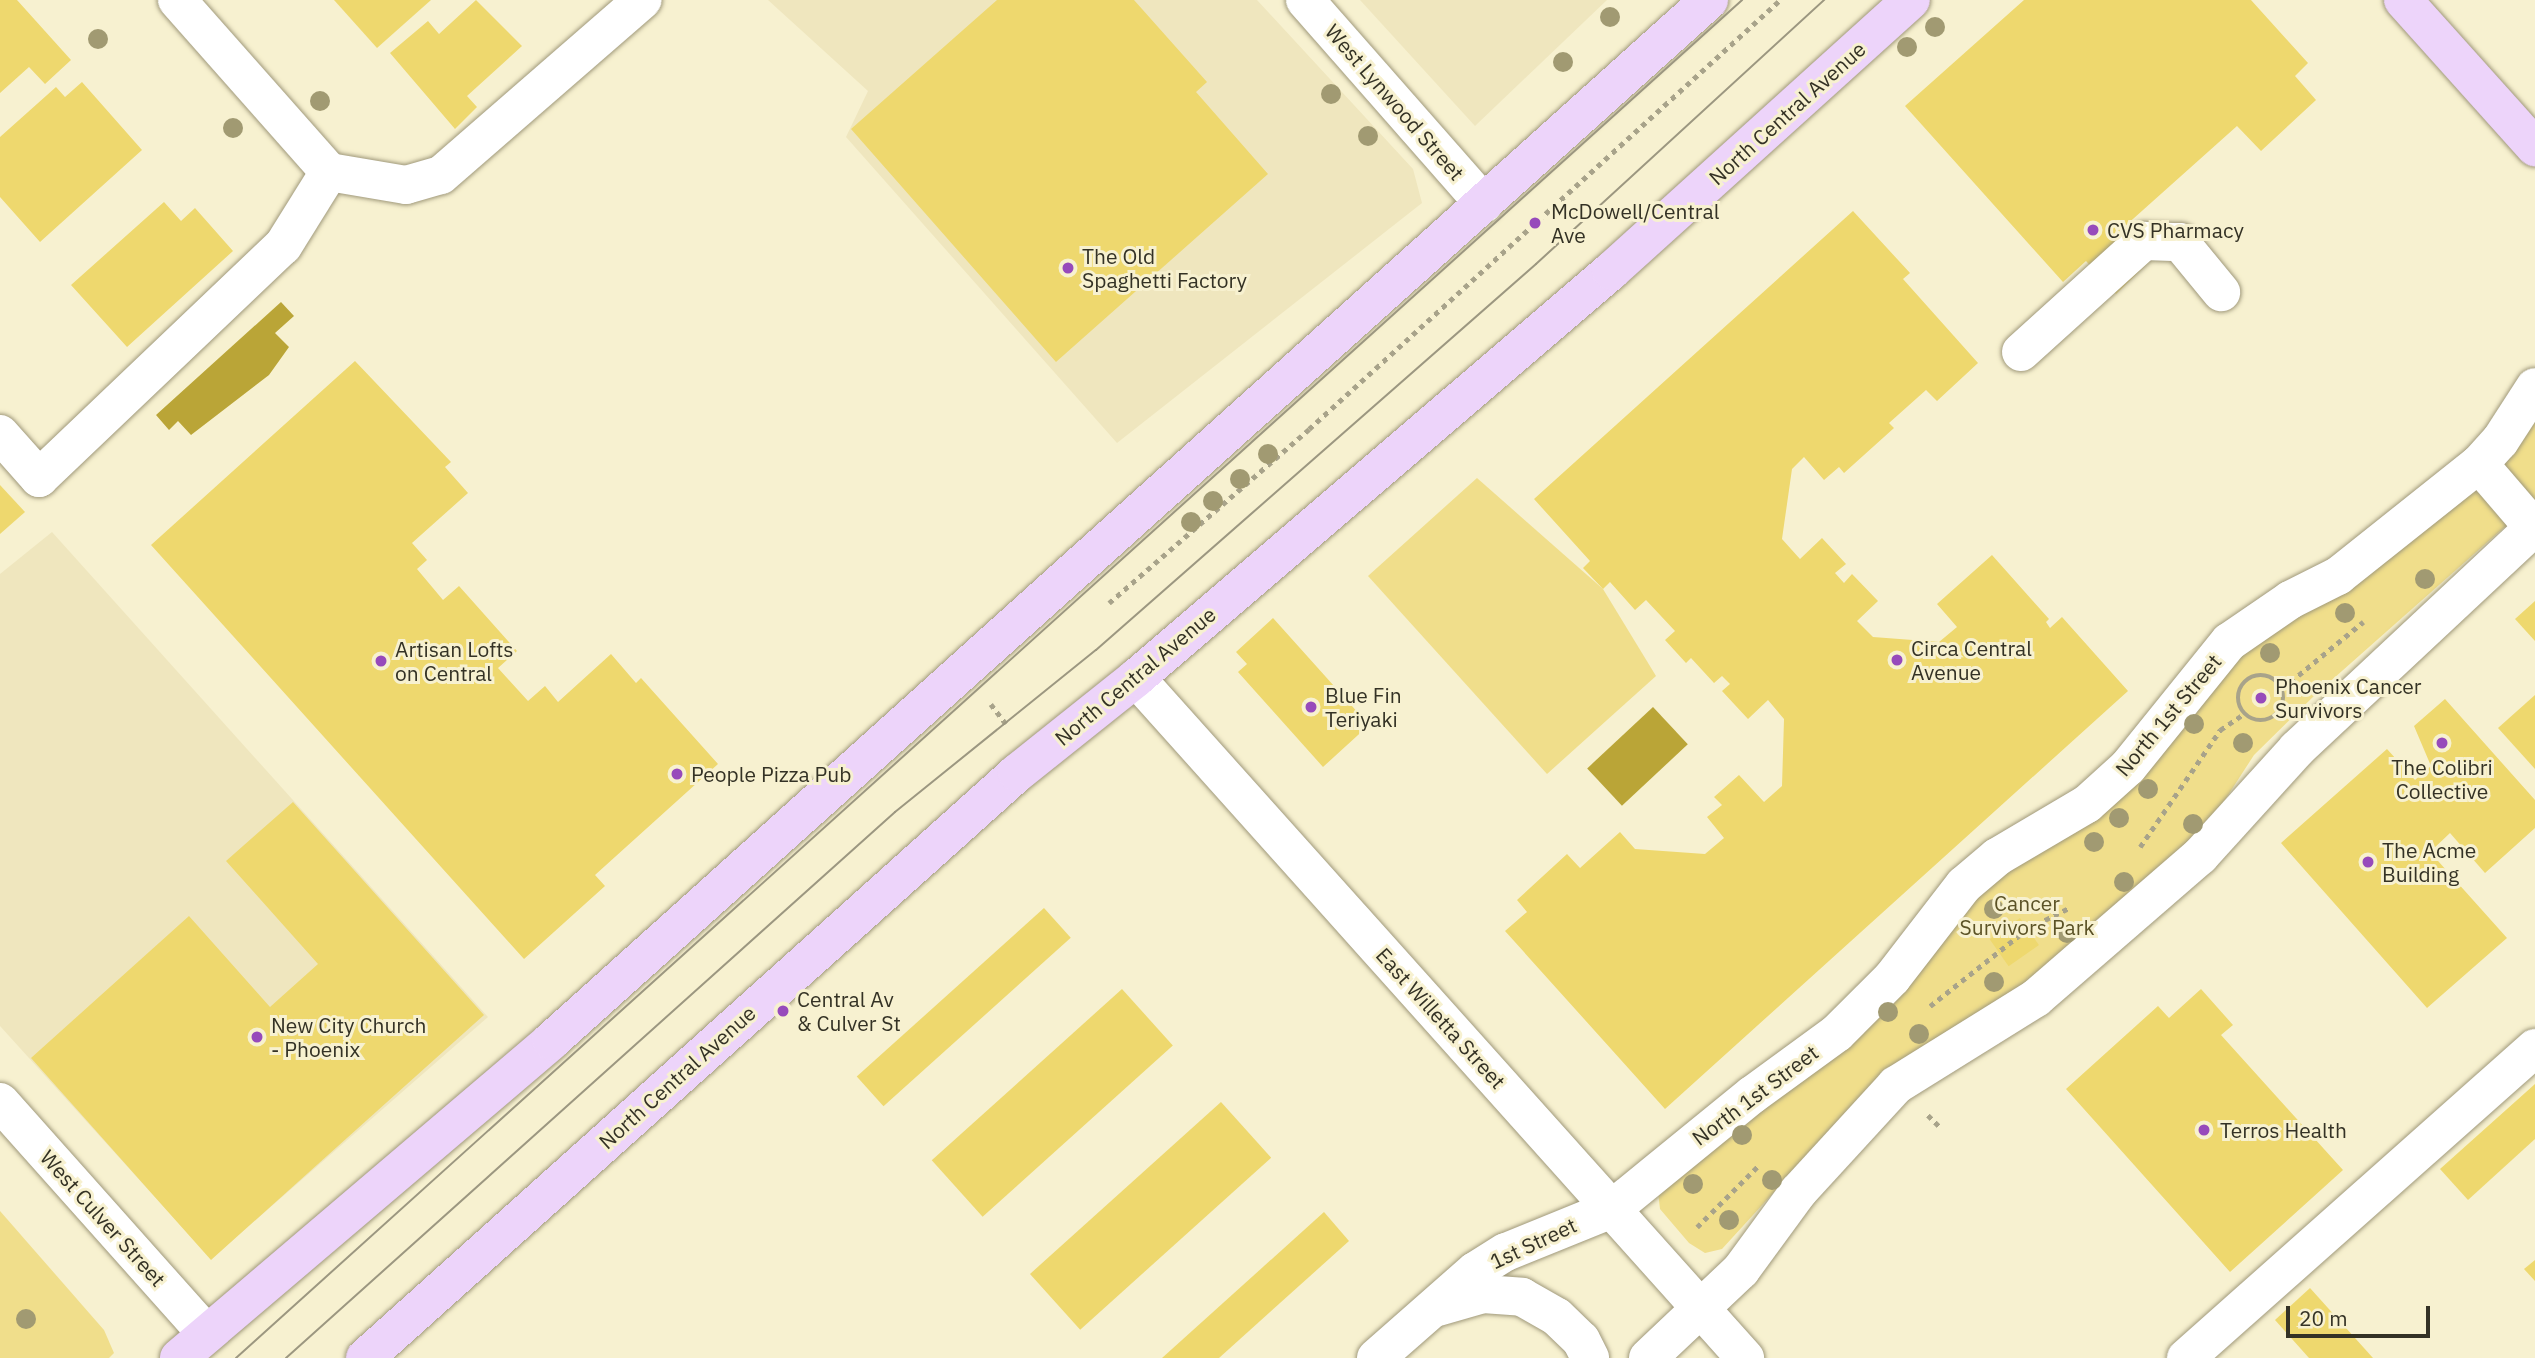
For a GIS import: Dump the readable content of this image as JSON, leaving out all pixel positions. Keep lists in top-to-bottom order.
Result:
{
  "streets": {
    "main road": ["North Central Avenue"],
    "street": [
      "West Lynwood Street",
      "North 1st Street",
      "East Willetta Street",
      "West Culver Street",
      "1st Street"
    ]
  },
  "crossings": [
    ["North Central Avenue", "East Willetta Street"],
    ["North 1st Street", "East Willetta Street"],
    ["North 1st Street", "1st Street"],
    ["East Willetta Street", "1st Street"]
  ],
  "parks": ["Cancer Survivors Park"],
  "places": [
    "McDowell/Central Ave",
    "CVS Pharmacy",
    "The Old Spaghetti Factory",
    "Circa Central Avenue",
    "Artisan Lofts on Central",
    "Phoenix Cancer Survivors",
    "Blue Fin Teriyaki",
    "The Colibri Collective",
    "People Pizza Pub",
    "The Acme Building",
    "Central Av & Culver St",
    "New City Church - Phoenix",
    "Terros Health"
  ],
  "scale_bar": "20 m"
}
